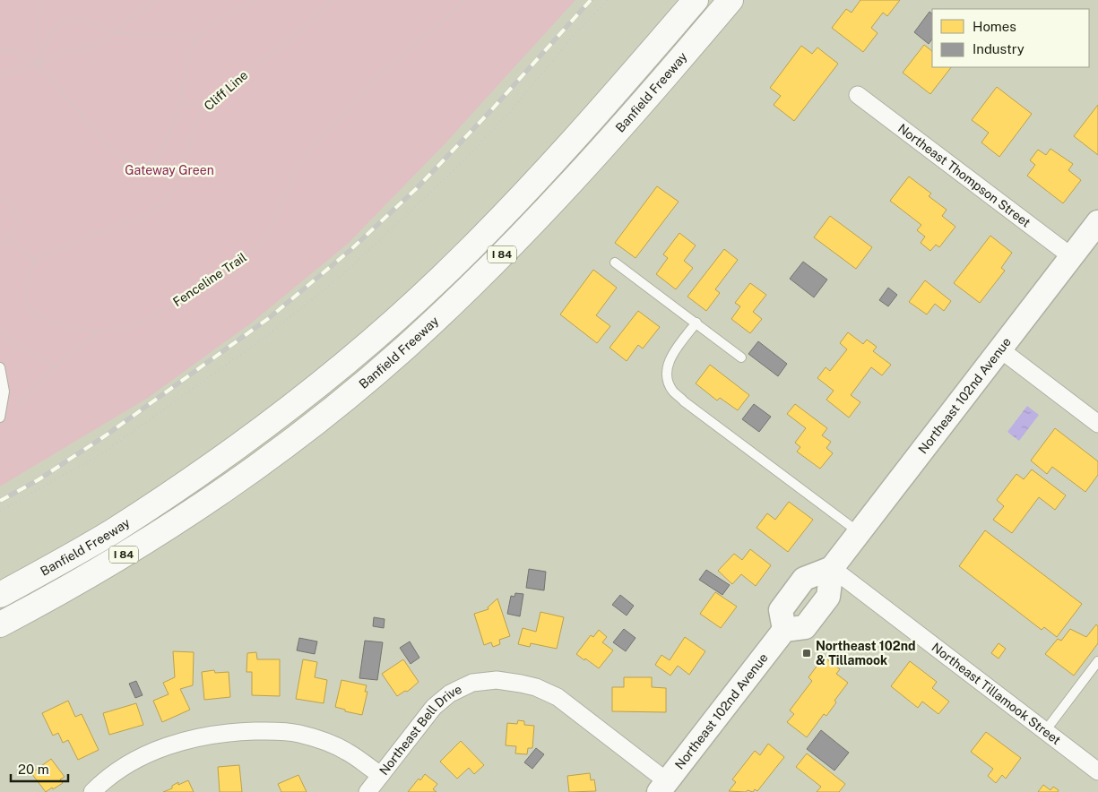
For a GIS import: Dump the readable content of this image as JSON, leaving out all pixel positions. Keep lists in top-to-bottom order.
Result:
{
  "streets": {
    "highway": ["Banfield Freeway", "I 84"],
    "main road": ["Northeast 102nd Avenue"],
    "street": ["Northeast Thompson Street", "Northeast Tillamook Street", "Northeast Bell Drive"],
    "path": ["Cliff Line", "Fenceline Trail"]
  },
  "crossings": [
    ["Cliff Line", "Fenceline Trail"],
    ["Northeast Thompson Street", "Northeast 102nd Avenue"],
    ["Northeast 102nd Avenue", "Northeast Tillamook Street"],
    ["Northeast 102nd Avenue", "Northeast Bell Drive"]
  ],
  "parks": ["Gateway Green"],
  "places": {
    "transit": ["Northeast 102nd & Tillamook"]
  },
  "legend": ["Homes", "Industry"],
  "scale_bar": "20 m"
}
